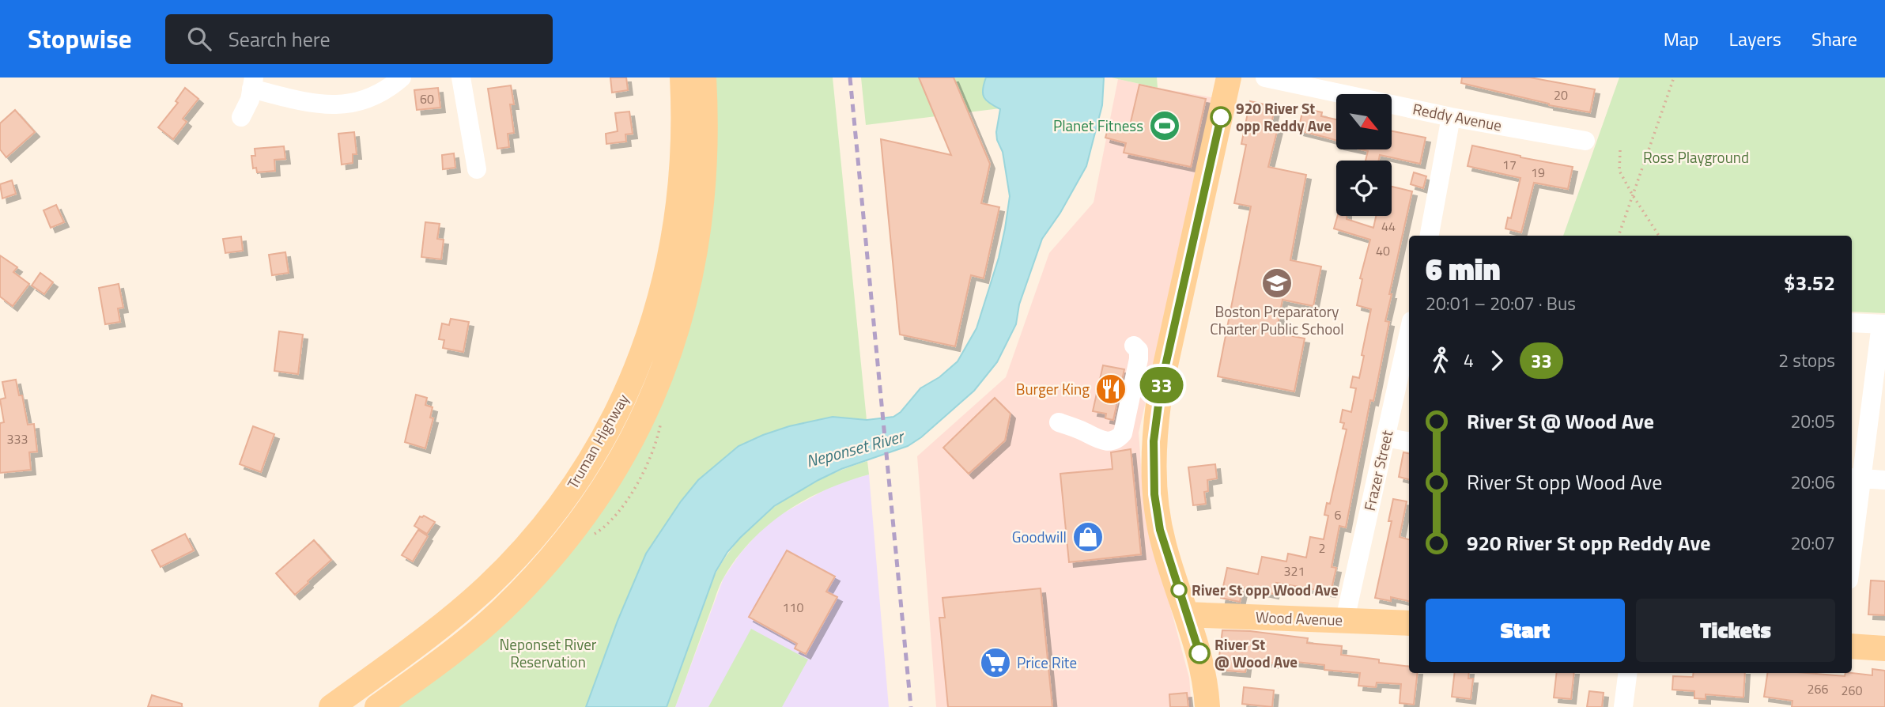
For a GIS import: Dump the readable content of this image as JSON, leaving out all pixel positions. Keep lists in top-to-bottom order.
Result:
{
  "streets": {
    "main road": ["Truman Highway", "Wood Avenue"],
    "street": ["Reddy Avenue", "Frazer Street"]
  },
  "crossings": [
    ["Frazer Street", "Wood Avenue"]
  ],
  "water": ["Neponset River"],
  "parks": ["Ross Playground", "Neponset River Reservation"],
  "places": {
    "other": ["920 River St opp Reddy Ave", "River St opp Wood Ave", "River St @ Wood Ave"],
    "sports": ["Planet Fitness"],
    "school or university": ["Boston Preparatory Charter Public School"],
    "restaurant": ["Burger King"],
    "shop": ["Goodwill"],
    "supermarket": ["Price Rite"]
  },
  "lines": ["bus line 33"],
  "house_numbers": [
    "20",
    "60",
    "17",
    "19",
    "44",
    "40",
    "333",
    "6",
    "2",
    "321",
    "110",
    "266",
    "260"
  ],
  "north": "bottom right",
  "page": {
    "header": "Stopwise",
    "search": "Search here",
    "nav": ["Map", "Layers", "Share"],
    "on_map": "33",
    "heading": ["6 min", "20:01 – 20:07 · Bus", "$3.52"],
    "legs": ["4", "33", "2 stops"],
    "list": [
      {
        "name": "River St @ Wood Ave",
        "value": "20:05"
      },
      {
        "name": "River St opp Wood Ave",
        "value": "20:06"
      },
      {
        "name": "920 River St opp Reddy Ave",
        "value": "20:07"
      }
    ],
    "buttons": ["Start", "Tickets"]
  }
}
